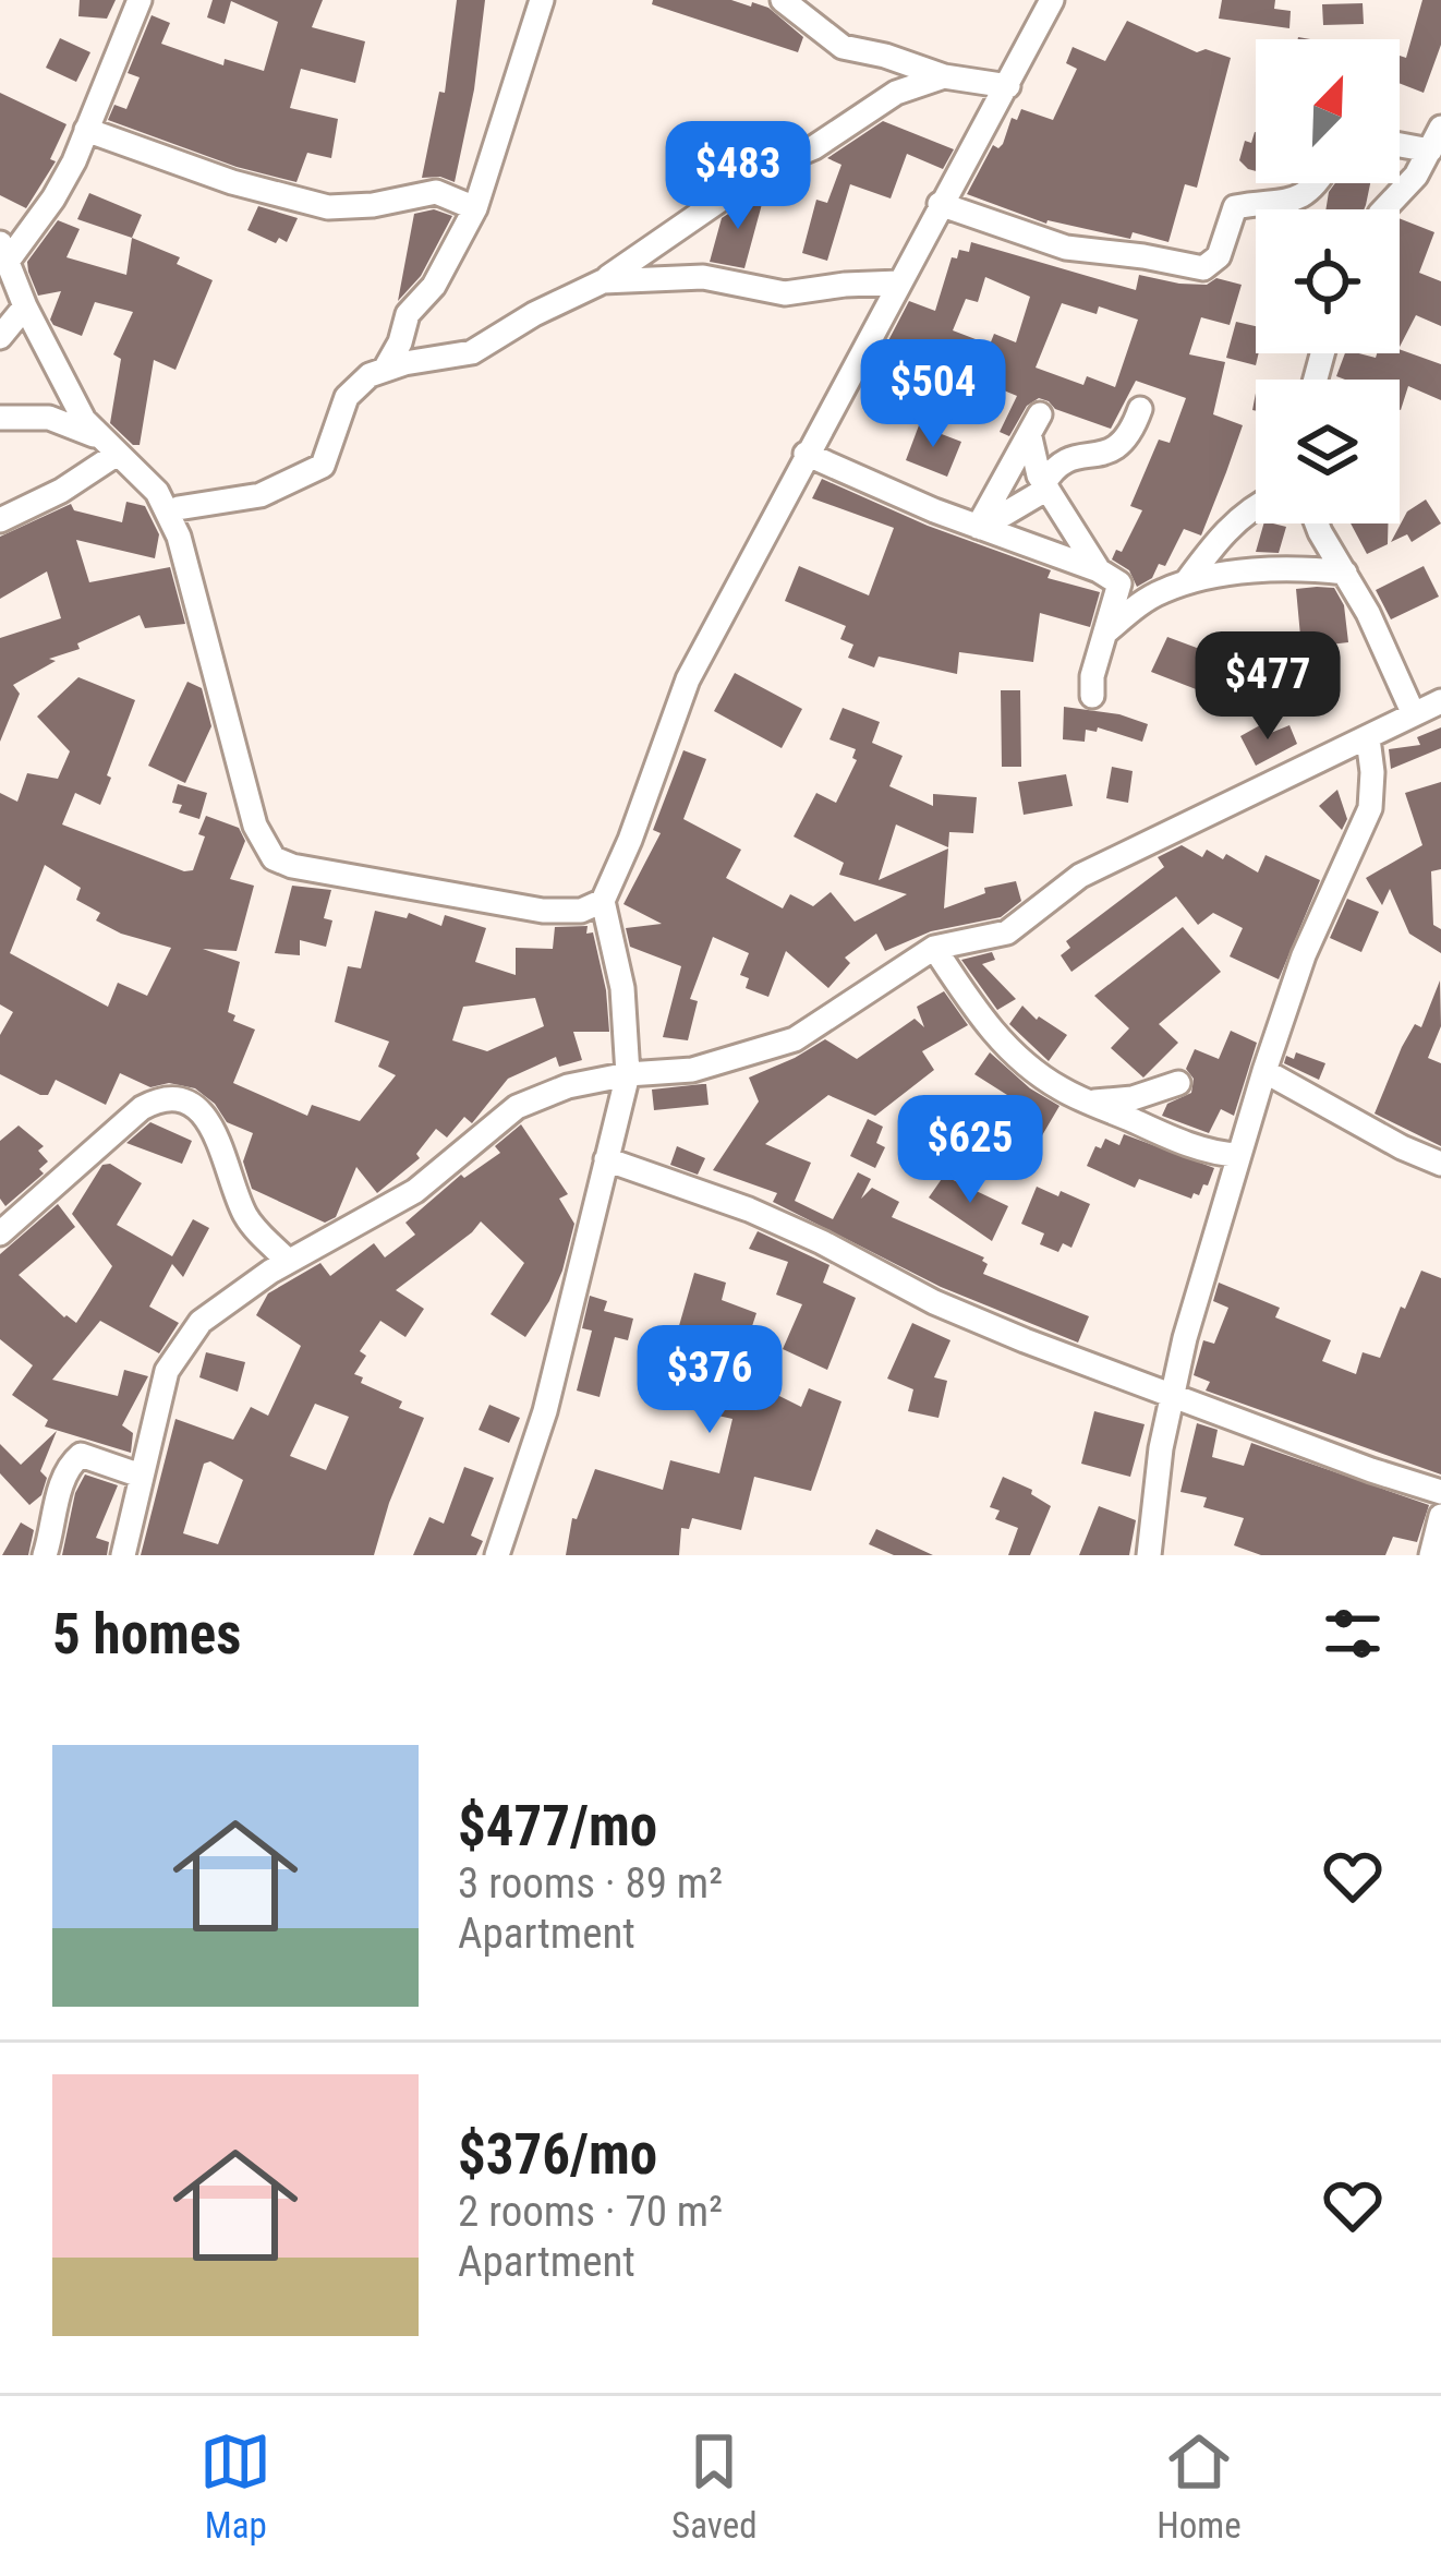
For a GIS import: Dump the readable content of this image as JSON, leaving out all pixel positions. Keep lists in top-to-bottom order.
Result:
{
  "north": "top right",
  "page": {
    "price": [
      "$483",
      "$504",
      "$477",
      "$625",
      "$376"
    ],
    "heading": "5 homes",
    "list": [
      {
        "name": "$477/mo",
        "note": "3 rooms · 89 m² · Apartment"
      },
      {
        "name": "$376/mo",
        "note": "2 rooms · 70 m² · Apartment"
      }
    ],
    "tabs": ["Map", "Saved", "Home"]
  }
}
